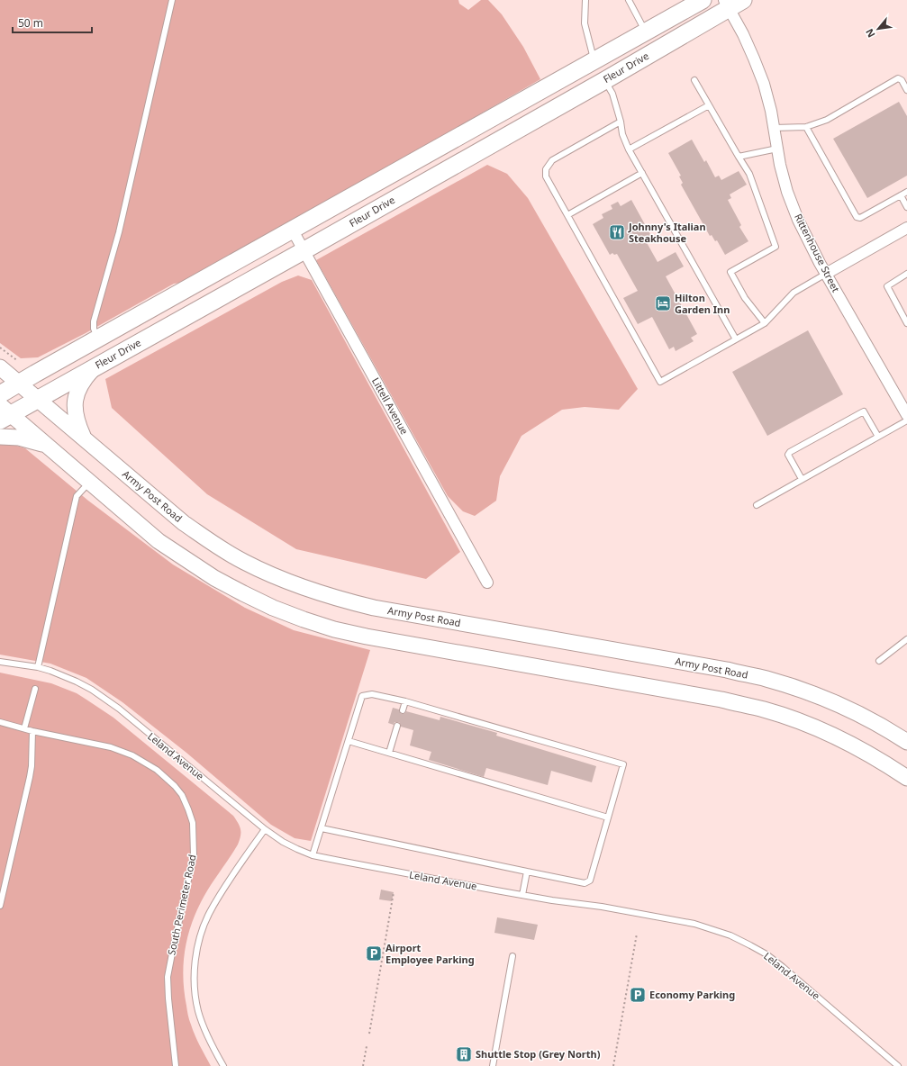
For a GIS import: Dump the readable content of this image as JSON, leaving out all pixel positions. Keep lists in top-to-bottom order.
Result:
{
  "streets": {
    "main road": ["Fleur Drive", "Army Post Road"],
    "street": ["Rittenhouse Street", "Littell Avenue"],
    "lane": ["Leland Avenue", "South Perimeter Road"]
  },
  "crossings": [
    ["Fleur Drive", "Rittenhouse Street"],
    ["Fleur Drive", "Littell Avenue"],
    ["Fleur Drive", "Army Post Road"]
  ],
  "places": {
    "restaurant": ["Johnny's Italian Steakhouse"],
    "hotel": ["Hilton Garden Inn"],
    "parking": ["Airport Employee Parking", "Economy Parking"],
    "building": ["Shuttle Stop (Grey North)"]
  },
  "scale_bar": "50 m",
  "north": "bottom left"
}
